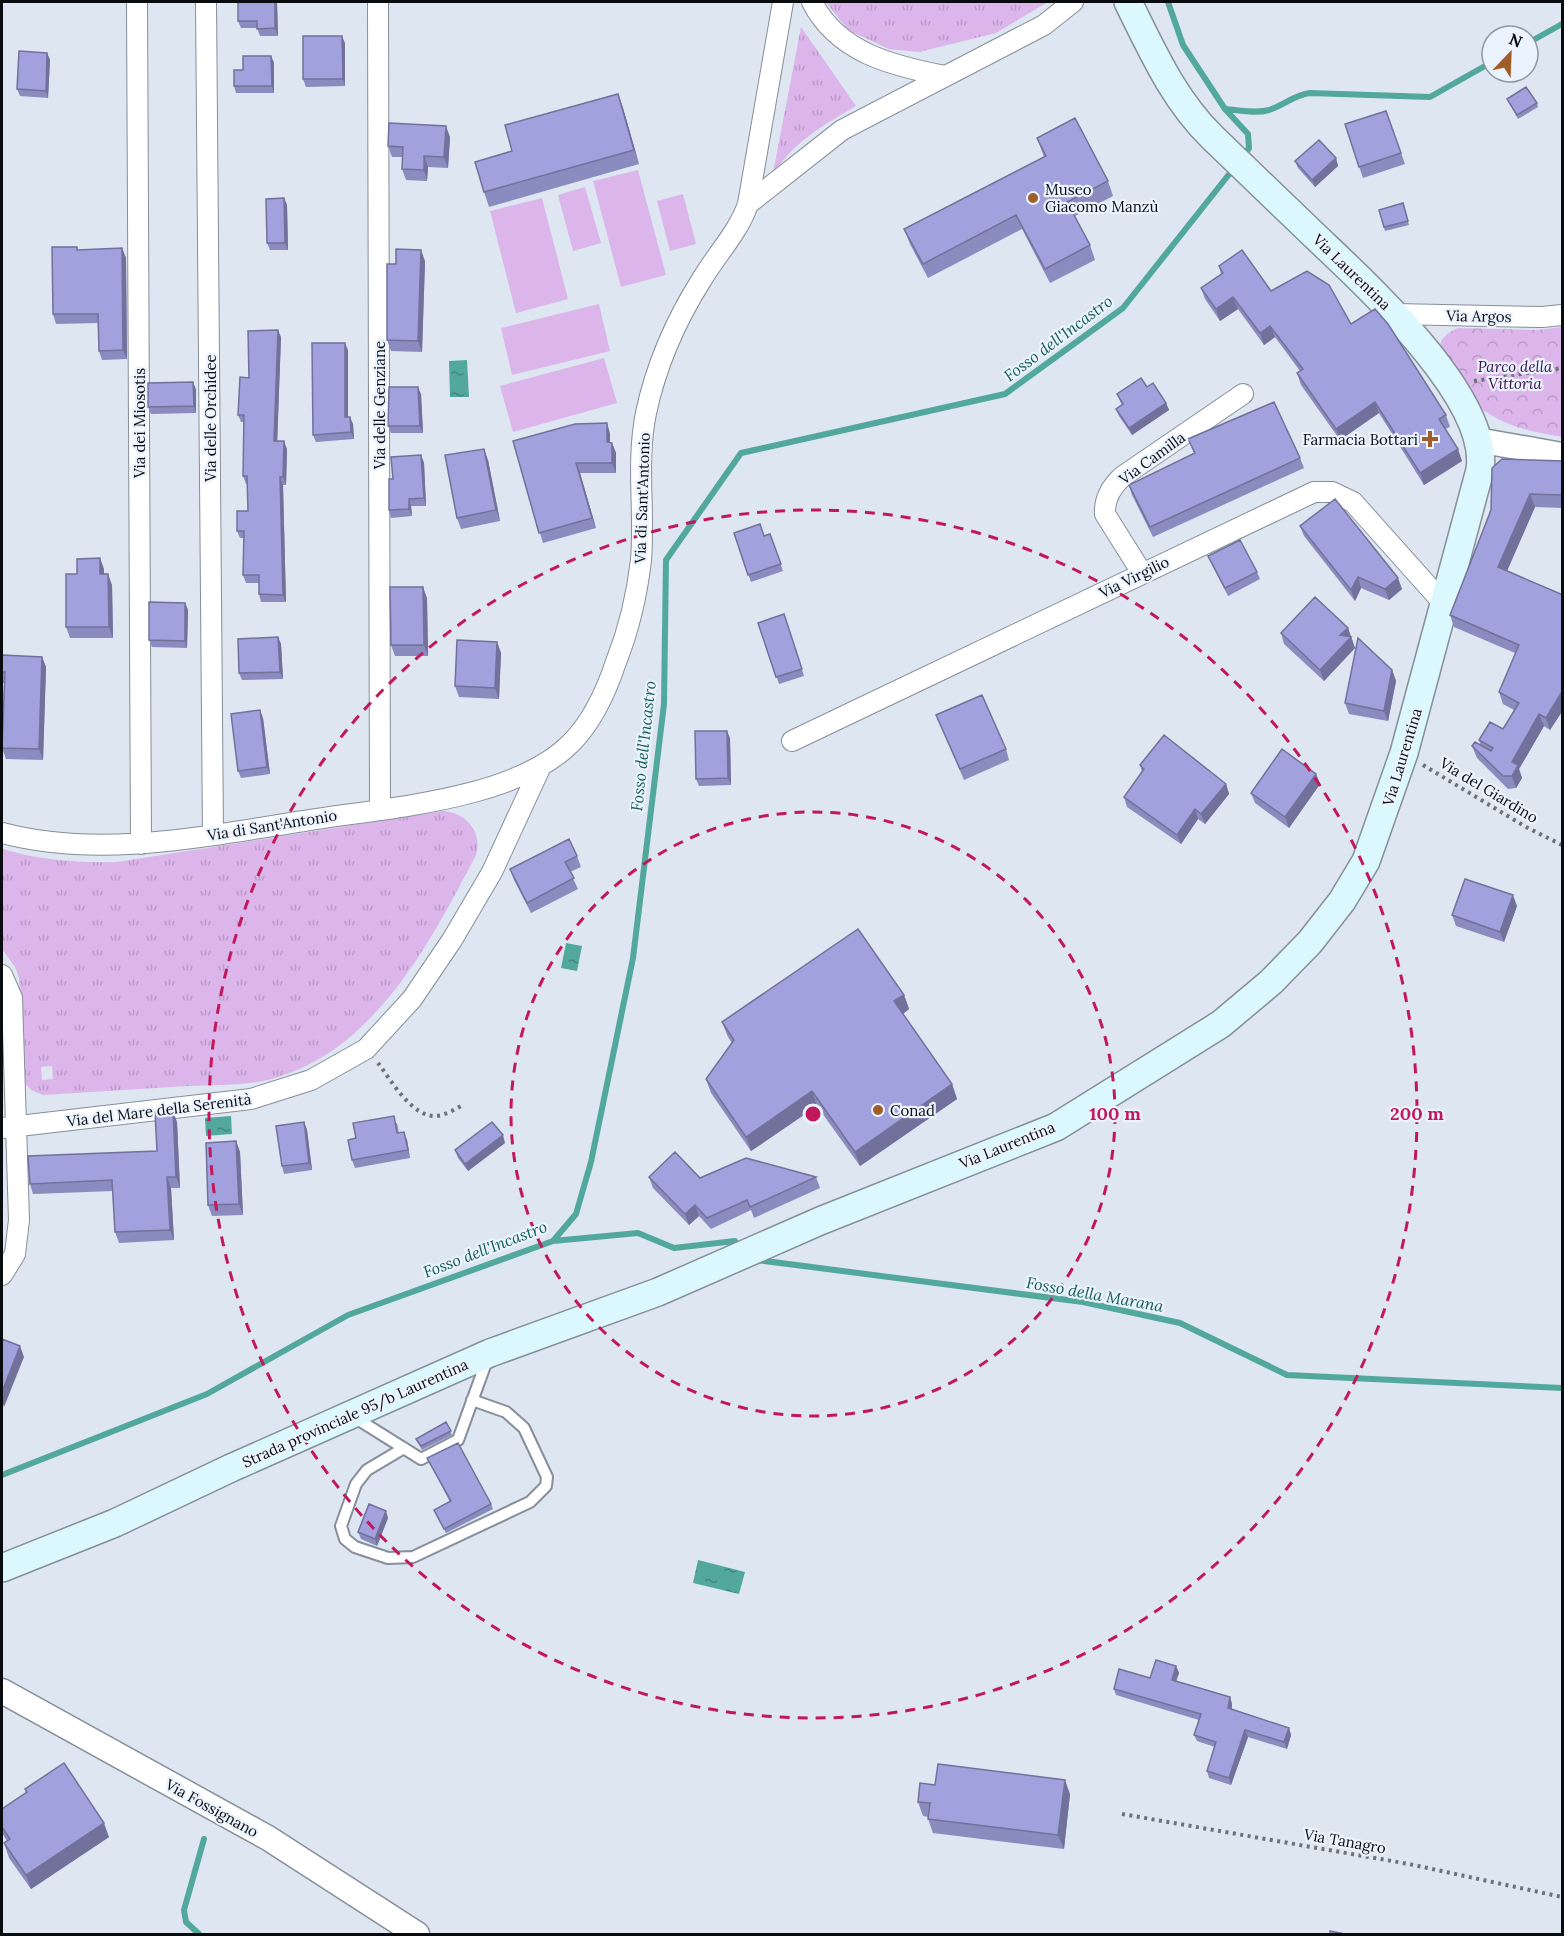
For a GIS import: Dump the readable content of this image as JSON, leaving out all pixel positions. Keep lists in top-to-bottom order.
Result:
{
  "streets": {
    "main road": ["Via Laurentina", "Strada provinciale 95/b Laurentina"],
    "street": [
      "Via Argos",
      "Via delle Genziane",
      "Via delle Orchidee",
      "Via dei Miosotis",
      "Via Camilla",
      "Via di Sant'Antonio",
      "Via Virgilio",
      "Via del Mare della Serenità",
      "Via Fossignano"
    ],
    "path": ["Via del Giardino", "Via Tanagro"]
  },
  "crossings": [
    ["Via Laurentina", "Via Argos"],
    ["Via Laurentina", "Via Virgilio"],
    ["Via Laurentina", "Via del Giardino"],
    ["Via Laurentina", "Strada provinciale 95/b Laurentina"],
    ["Via delle Genziane", "Via di Sant'Antonio"],
    ["Via delle Orchidee", "Via di Sant'Antonio"],
    ["Via dei Miosotis", "Via di Sant'Antonio"],
    ["Via Camilla", "Via Virgilio"],
    ["Via di Sant'Antonio", "Via del Mare della Serenità"]
  ],
  "water": ["Fosso dell'Incastro", "Fosso della Marana"],
  "parks": ["Parco della Vittoria"],
  "places": {
    "other": ["Museo Giacomo Manzù", "Conad"],
    "health": ["Farmacia Bottari"]
  },
  "north": "top right",
  "rings": ["100 m", "200 m"]
}
